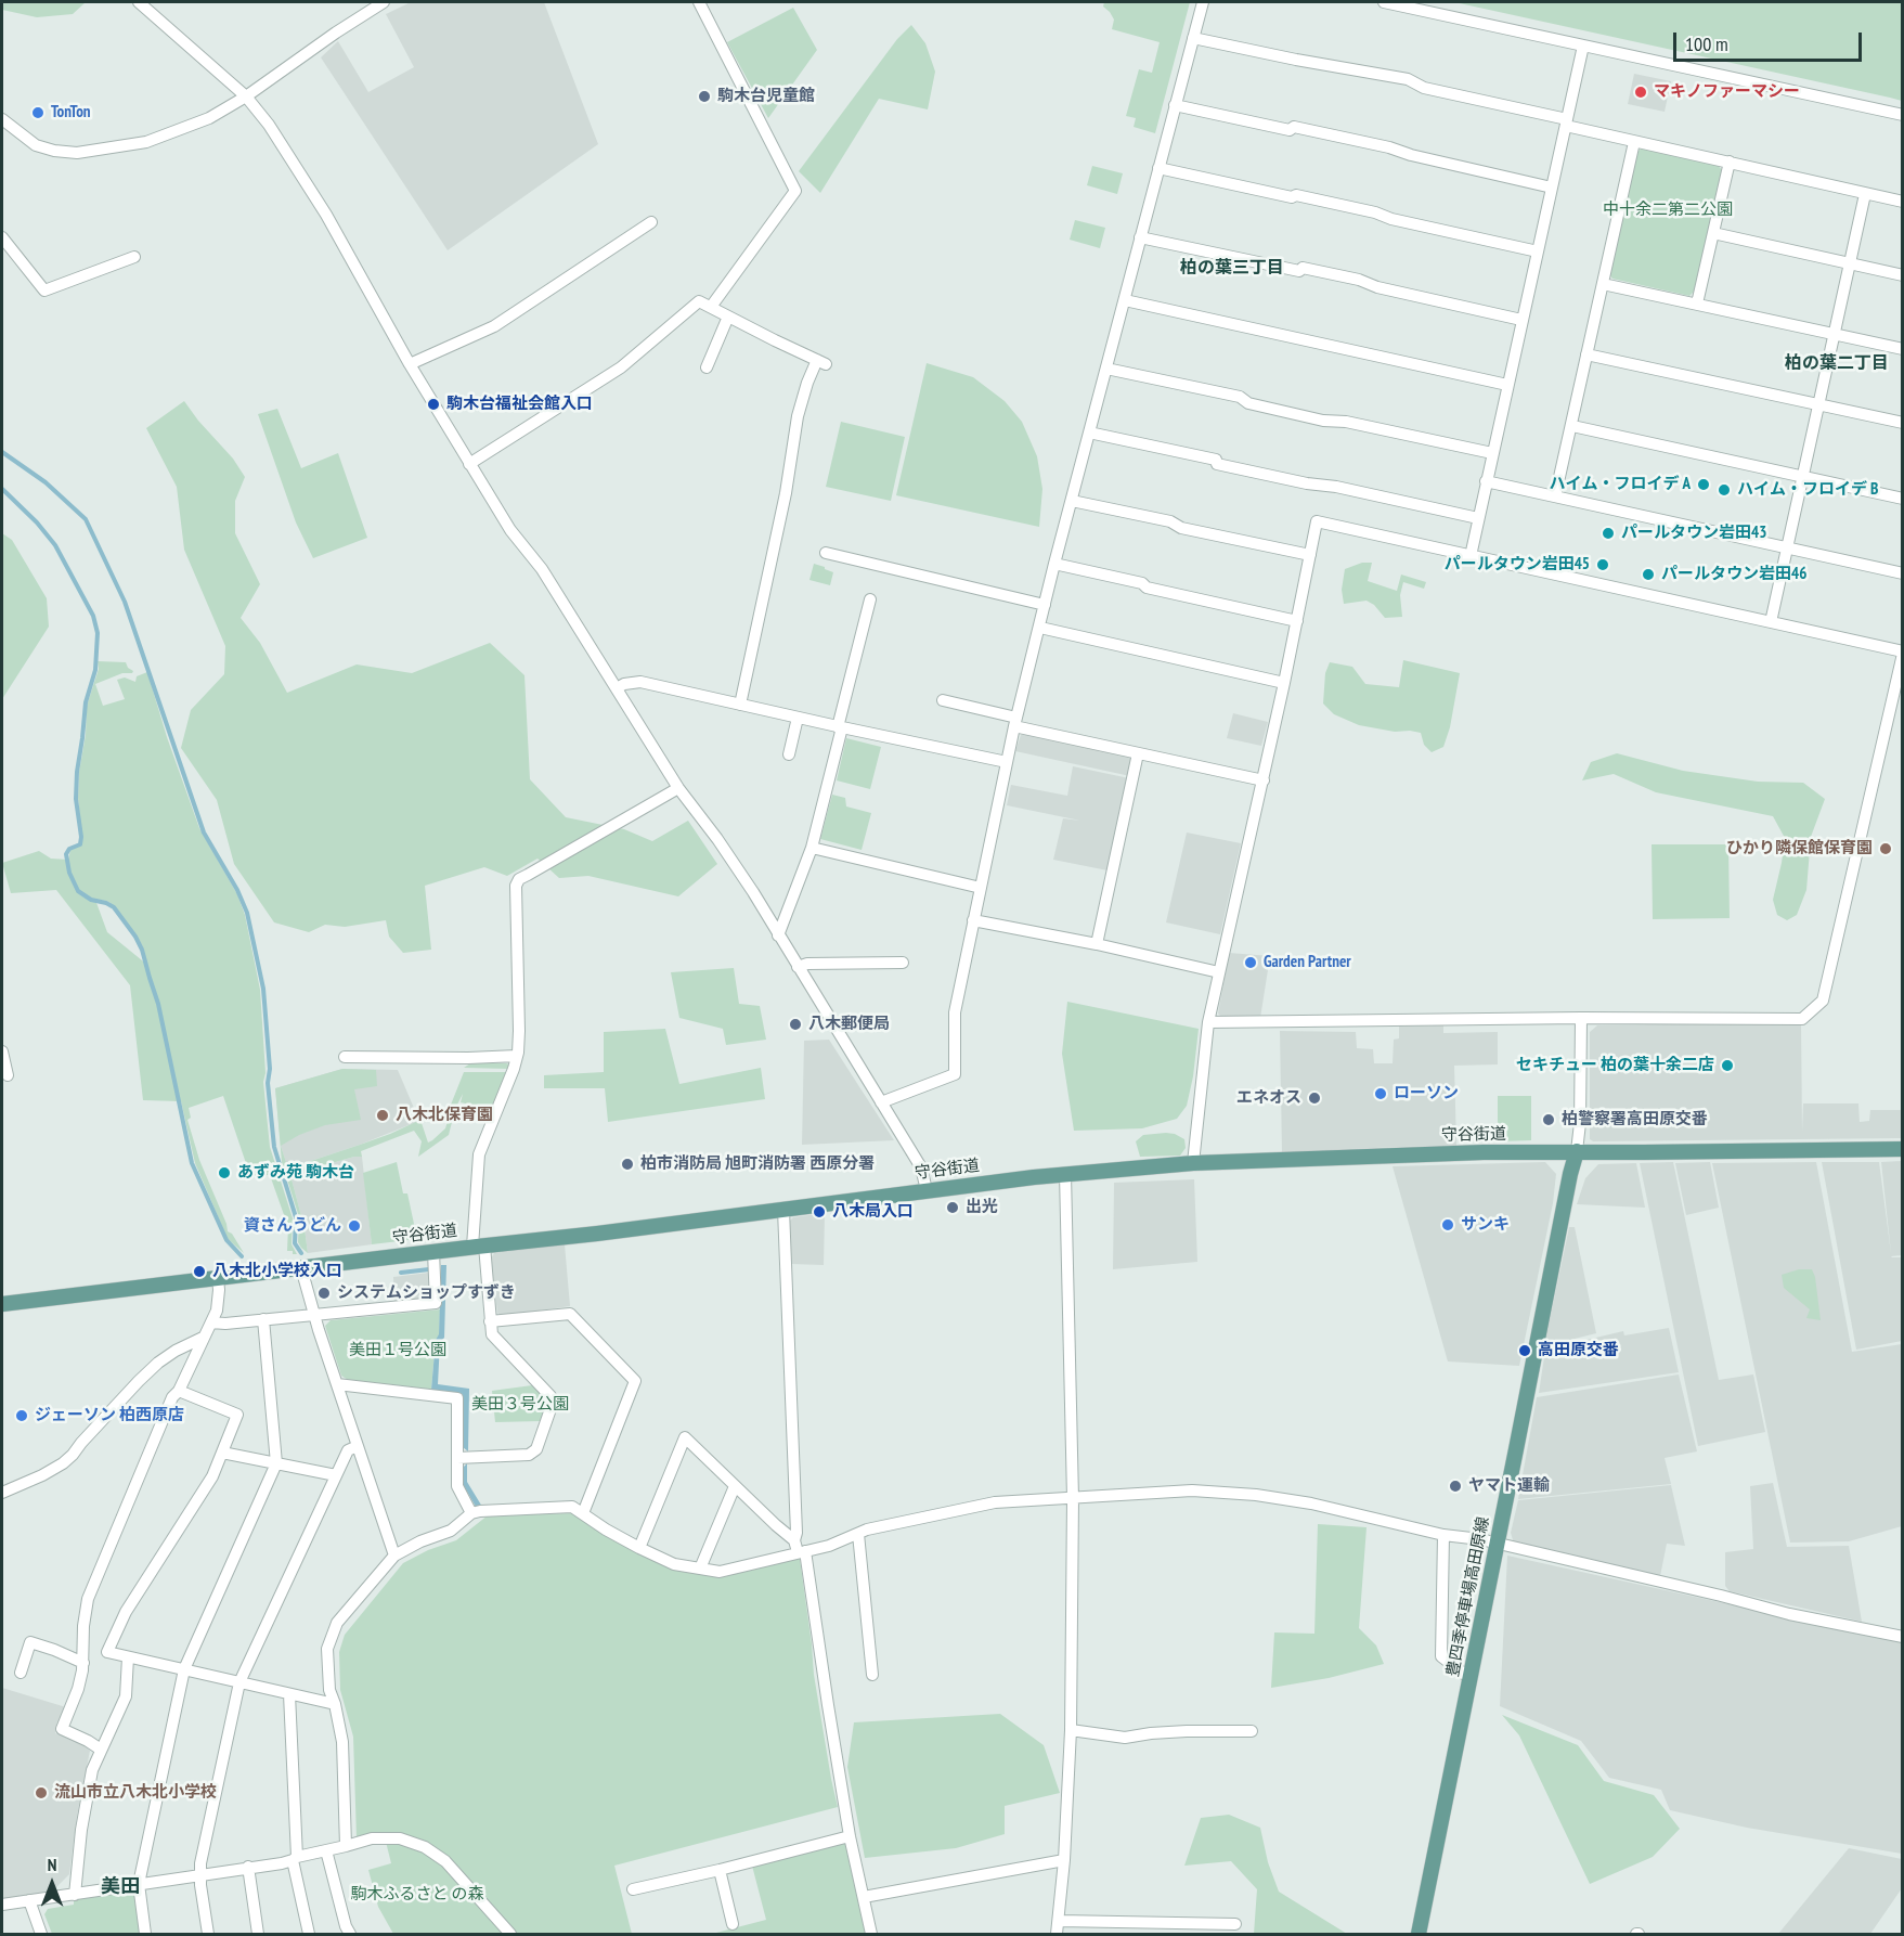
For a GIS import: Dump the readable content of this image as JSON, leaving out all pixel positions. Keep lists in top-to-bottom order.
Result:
{
  "streets": {
    "main road": ["守谷街道", "豊四季停車場高田原線"]
  },
  "crossings": [
    ["守谷街道", "豊四季停車場高田原線"]
  ],
  "districts": ["柏の葉三丁目", "柏の葉二丁目", "美田"],
  "parks": [
    "中十余二第二公園",
    "美田１号公園",
    "美田３号公園",
    "駒木ふるさと の森"
  ],
  "places": [
    "マキノファーマシー",
    "駒木台児童館",
    "TonTon",
    "駒木台福祉会館入口",
    "ハイム・フロイデ A",
    "ハイム・フロイデ B",
    "パールタウン岩田43",
    "パールタウン岩田45",
    "パールタウン岩田46",
    "ひかり隣保館保育園",
    "Garden Partner",
    "八木郵便局",
    "セキチュー 柏の葉十余二店",
    "ローソン",
    "エネオス",
    "八木北保育園",
    "柏警察署高田原交番",
    "柏市消防局 旭町消防署 西原分署",
    "あずみ苑 駒木台",
    "出光",
    "八木局入口",
    "サンキ",
    "資さんうどん",
    "八木北小学校入口",
    "システムショップすずき",
    "高田原交番",
    "ジェーソン 柏西原店",
    "ヤマト運輸",
    "流山市立八木北小学校"
  ],
  "scale_bar": "100 m",
  "north": "top"
}
